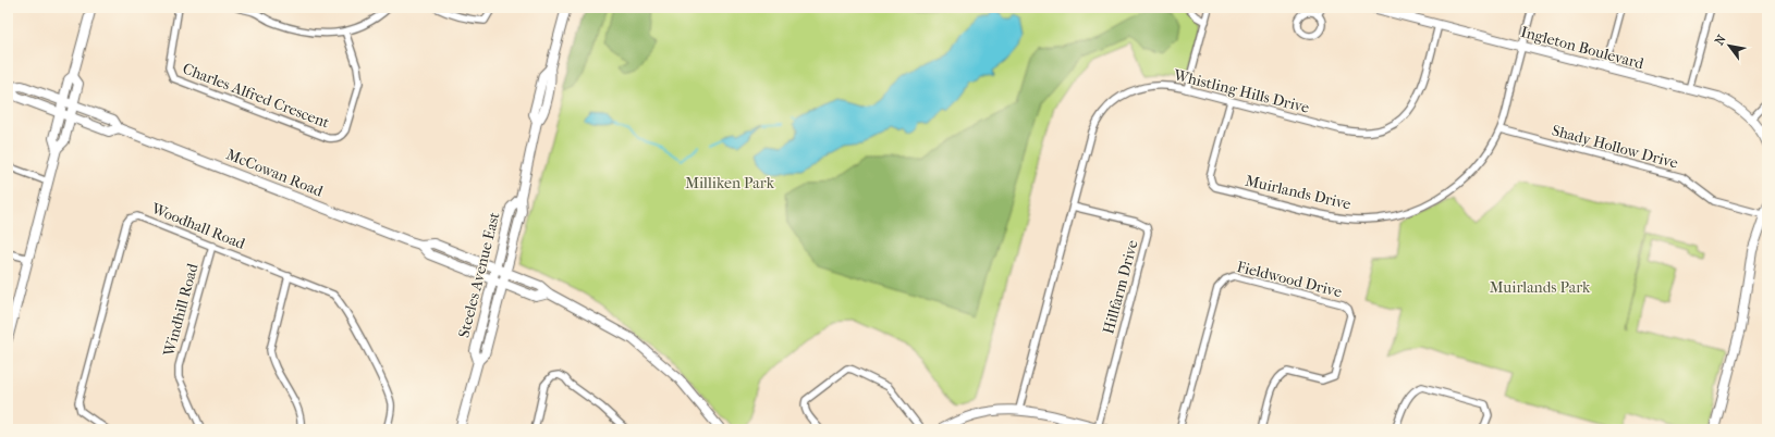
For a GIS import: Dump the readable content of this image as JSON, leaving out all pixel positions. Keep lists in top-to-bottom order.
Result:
{
  "streets": {
    "main road": ["Ingleton Boulevard", "McCowan Road", "Steeles Avenue East"],
    "street": [
      "Whistling Hills Drive",
      "Charles Alfred Crescent",
      "Shady Hollow Drive",
      "Muirlands Drive",
      "Woodhall Road",
      "Fieldwood Drive",
      "Hillfarm Drive",
      "Windhill Road"
    ]
  },
  "crossings": [
    ["Ingleton Boulevard", "Whistling Hills Drive"],
    ["Ingleton Boulevard", "Muirlands Drive"],
    ["Whistling Hills Drive", "Muirlands Drive"],
    ["Whistling Hills Drive", "Hillfarm Drive"],
    ["Shady Hollow Drive", "Muirlands Drive"],
    ["McCowan Road", "Steeles Avenue East"],
    ["Woodhall Road", "Windhill Road"]
  ],
  "parks": ["Milliken Park", "Muirlands Park"],
  "north": "top left"
}
